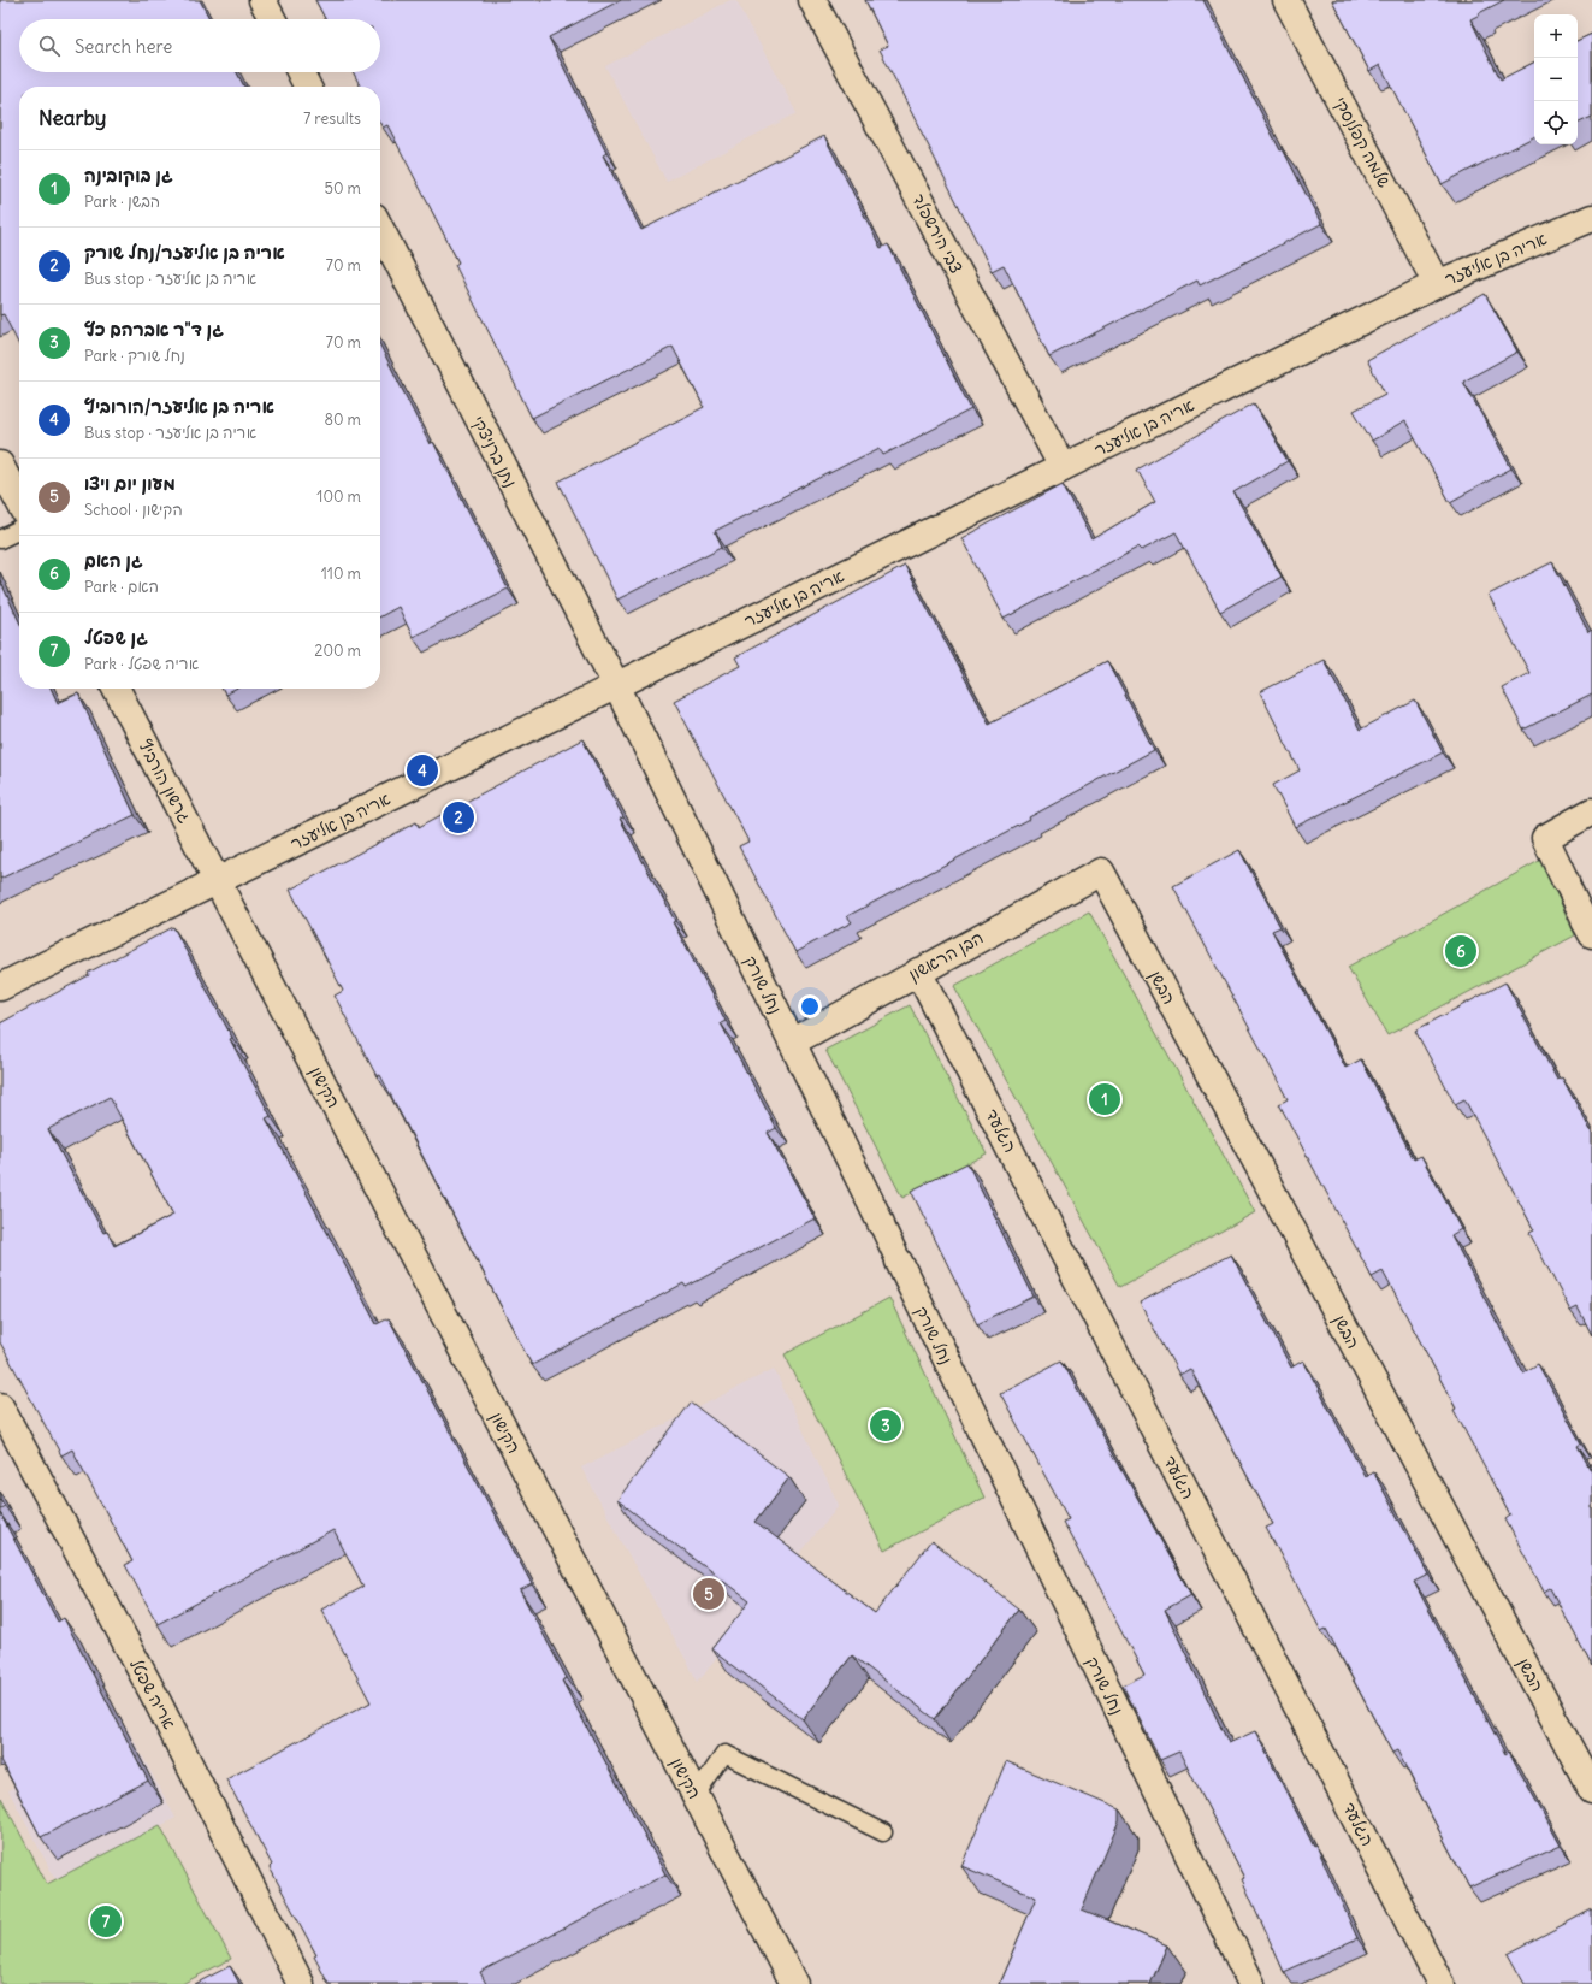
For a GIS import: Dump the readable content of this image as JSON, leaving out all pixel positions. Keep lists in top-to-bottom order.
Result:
{
  "streets": {
    "street": [
      "שלמה קפלנסקי",
      "צבי הירשפלד",
      "אריה בן אליעזר",
      "נתן ברניצקי",
      "גרשון הורביץ",
      "הבן הראשון",
      "נחל שורק",
      "הבשן",
      "הקישון",
      "הגלעד",
      "אריה שפטל"
    ]
  },
  "crossings": [
    ["שלמה קפלנסקי", "אריה בן אליעזר"],
    ["צבי הירשפלד", "אריה בן אליעזר"],
    ["אריה בן אליעזר", "נתן ברניצקי"],
    ["אריה בן אליעזר", "גרשון הורביץ"],
    ["אריה בן אליעזר", "נחל שורק"],
    ["אריה בן אליעזר", "הקישון"],
    ["נתן ברניצקי", "נחל שורק"],
    ["גרשון הורביץ", "הקישון"],
    ["הבן הראשון", "נחל שורק"],
    ["הבן הראשון", "הבשן"],
    ["הבן הראשון", "הגלעד"]
  ],
  "page": {
    "map_buttons": ["+", "−"],
    "search": "Search here",
    "heading": ["Nearby", "7 results"],
    "list": [
      {
        "mark": "1",
        "name": "גן בוקובינה",
        "note": "Park · הבשן",
        "value": "50 m"
      },
      {
        "mark": "2",
        "name": "אריה בן אליעזר/נחל שורק",
        "note": "Bus stop · אריה בן אליעזר",
        "value": "70 m"
      },
      {
        "mark": "3",
        "name": "גן ד\"ר אברהם כץ",
        "note": "Park · נחל שורק",
        "value": "70 m"
      },
      {
        "mark": "4",
        "name": "אריה בן אליעזר/הורוביץ",
        "note": "Bus stop · אריה בן אליעזר",
        "value": "80 m"
      },
      {
        "mark": "5",
        "name": "מעון יום ויצו",
        "note": "School · הקישון",
        "value": "100 m"
      },
      {
        "mark": "6",
        "name": "גן האם",
        "note": "Park · האם",
        "value": "110 m"
      },
      {
        "mark": "7",
        "name": "גן שפטל",
        "note": "Park · אריה שפטל",
        "value": "200 m"
      }
    ],
    "pins": [
      "4",
      "2",
      "6",
      "1",
      "3",
      "5",
      "7"
    ]
  }
}
